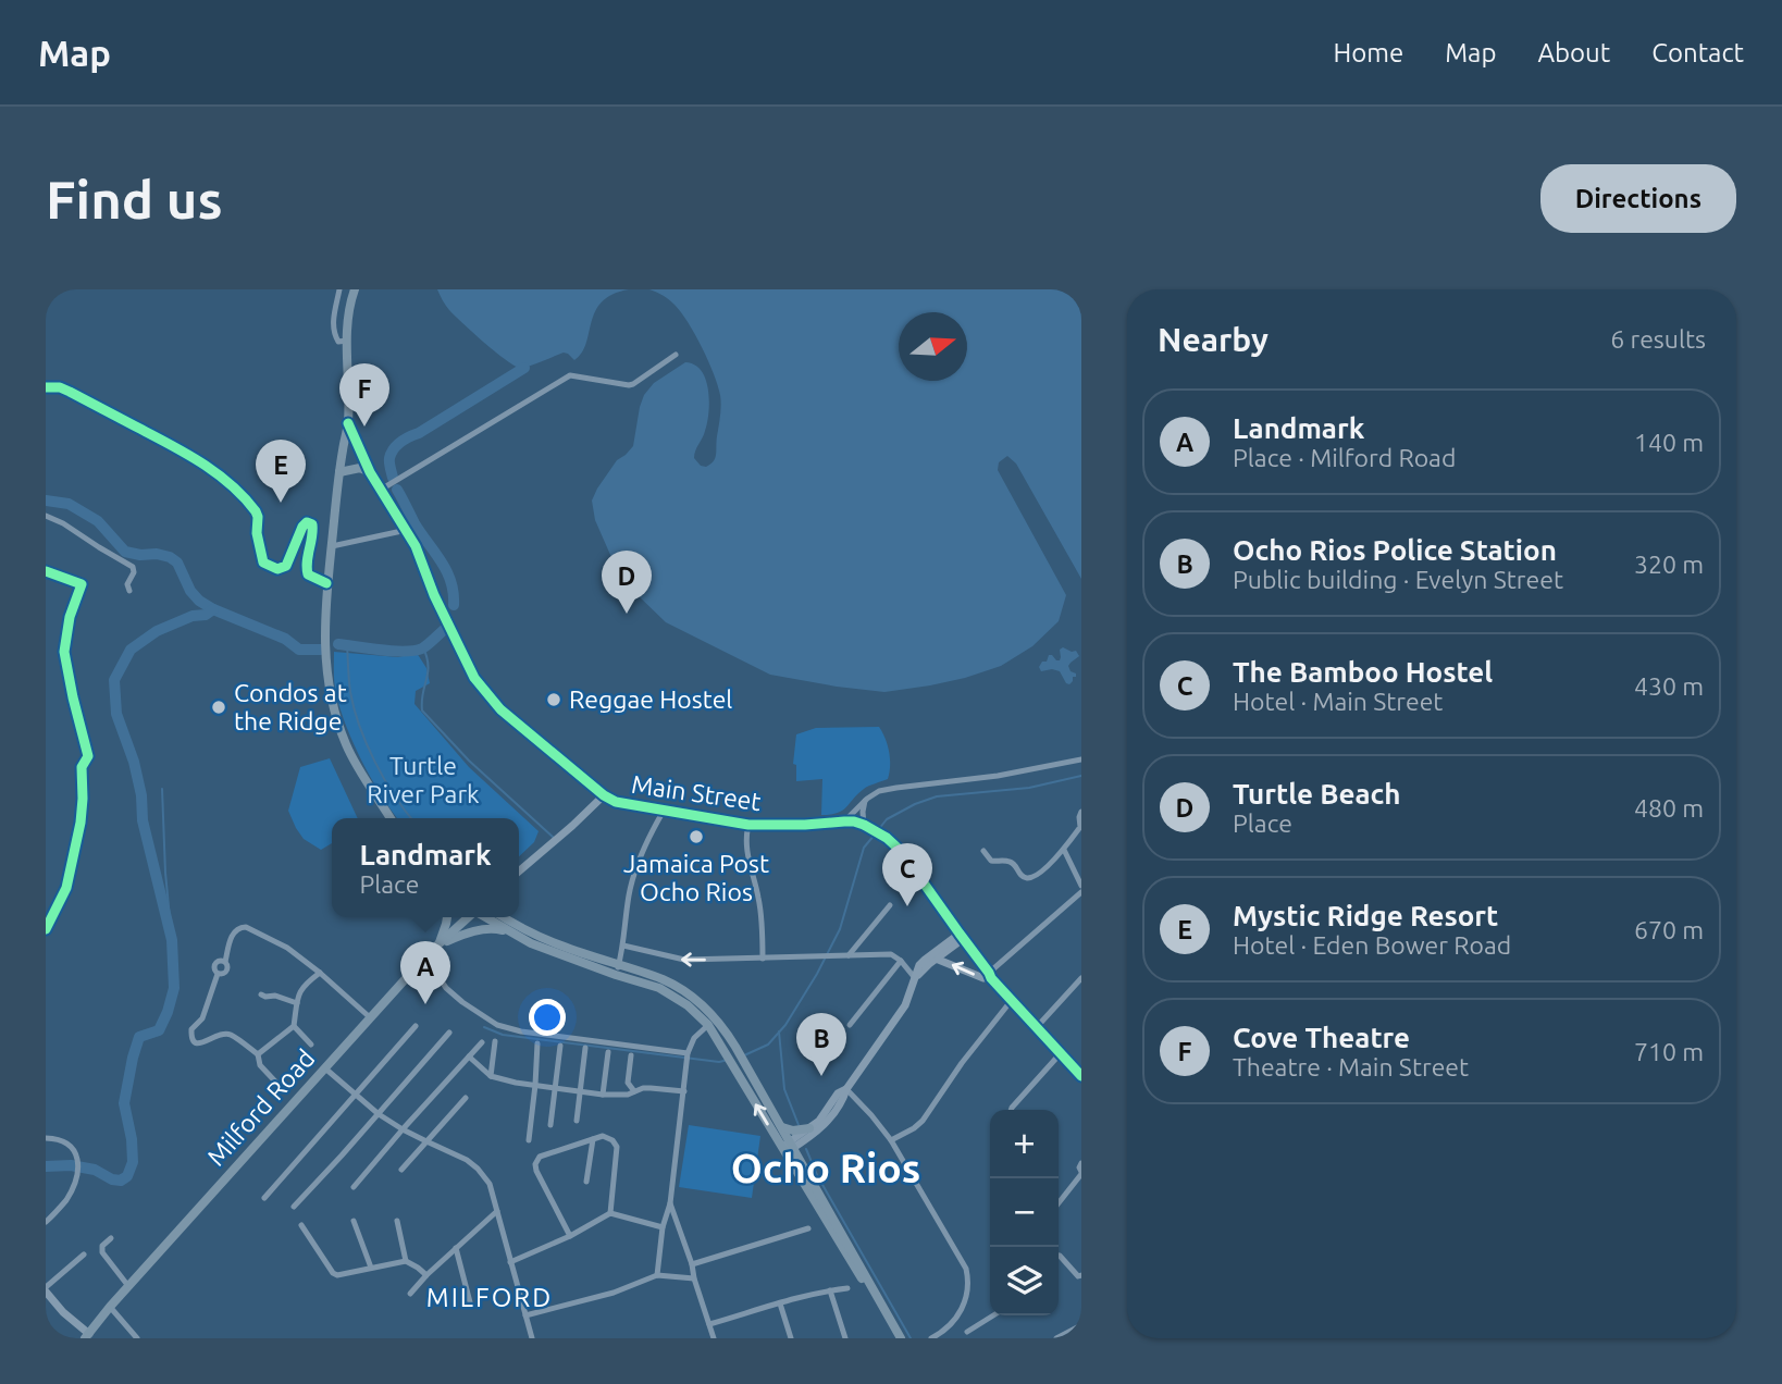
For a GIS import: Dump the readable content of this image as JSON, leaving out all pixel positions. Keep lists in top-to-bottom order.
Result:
{
  "streets": {
    "main road": ["Milford Road"],
    "street": ["Main Street"]
  },
  "districts": ["Ocho Rios", "MILFORD"],
  "parks": ["Turtle River Park"],
  "places": ["Reggae Hostel", "Condos at the Ridge", "Jamaica Post Ocho Rios"],
  "north": "right",
  "page": {
    "header": "Map",
    "nav": [
      "Home",
      "Map",
      "About",
      "Contact"
    ],
    "buttons": "Directions",
    "title": "Find us",
    "heading": ["Nearby", "6 results"],
    "pins": [
      "F",
      "E",
      "D",
      "C",
      "A",
      "B"
    ],
    "list": [
      {
        "mark": "A",
        "name": "Landmark",
        "note": "Place · Milford Road",
        "value": "140 m"
      },
      {
        "mark": "B",
        "name": "Ocho Rios Police Station",
        "note": "Public building · Evelyn Street",
        "value": "320 m"
      },
      {
        "mark": "C",
        "name": "The Bamboo Hostel",
        "note": "Hotel · Main Street",
        "value": "430 m"
      },
      {
        "mark": "D",
        "name": "Turtle Beach",
        "note": "Place",
        "value": "480 m"
      },
      {
        "mark": "E",
        "name": "Mystic Ridge Resort",
        "note": "Hotel · Eden Bower Road",
        "value": "670 m"
      },
      {
        "mark": "F",
        "name": "Cove Theatre",
        "note": "Theatre · Main Street",
        "value": "710 m"
      }
    ],
    "popup": ["Landmark", "Place"],
    "map_buttons": ["+", "−"]
  }
}
